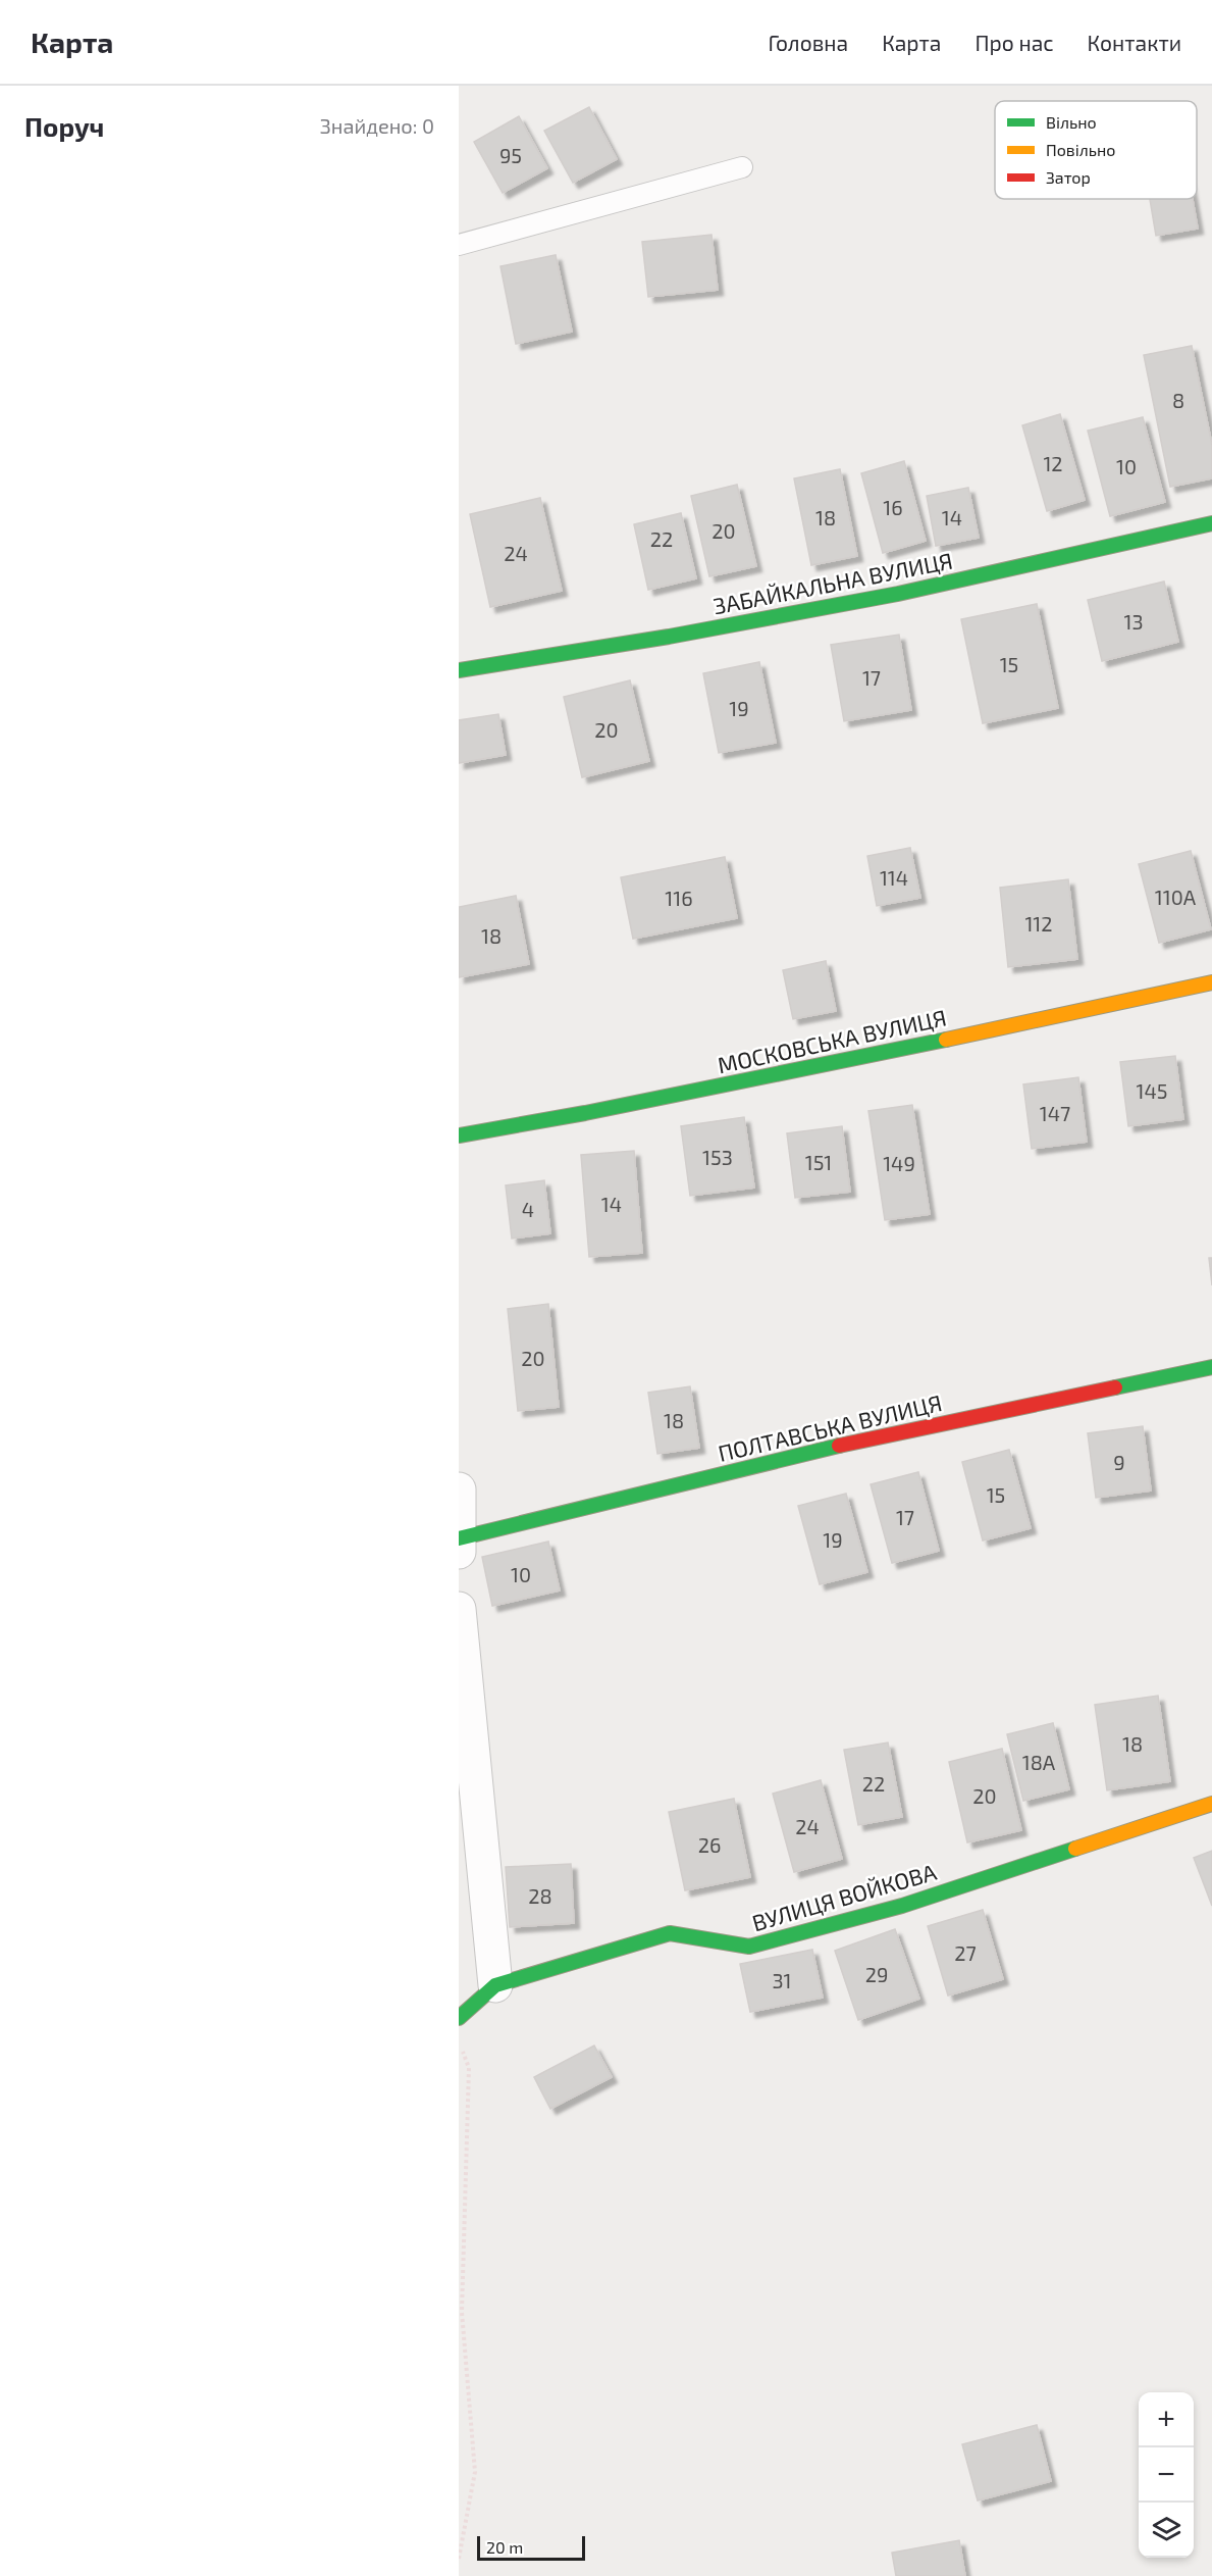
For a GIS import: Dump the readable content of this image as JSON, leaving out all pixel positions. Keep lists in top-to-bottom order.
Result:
{
  "streets": {
    "street": [
      "ЗАБАЙКАЛЬНА ВУЛИЦЯ",
      "МОСКОВСЬКА ВУЛИЦЯ",
      "ПОЛТАВСЬКА ВУЛИЦЯ",
      "ВУЛИЦЯ ВОЙКОВА"
    ]
  },
  "house_numbers": [
    "95",
    "8",
    "12",
    "10",
    "16",
    "18",
    "14",
    "20",
    "22",
    "24",
    "13",
    "15",
    "17",
    "19",
    "20",
    "114",
    "110А",
    "116",
    "112",
    "18",
    "145",
    "147",
    "153",
    "151",
    "149",
    "14",
    "4",
    "20",
    "18",
    "9",
    "15",
    "17",
    "19",
    "10",
    "18",
    "18А",
    "22",
    "20",
    "24",
    "26",
    "28",
    "27",
    "29",
    "31"
  ],
  "legend": ["Вільно", "Повільно", "Затор"],
  "scale_bar": "20 m",
  "page": {
    "header": "Карта",
    "nav": [
      "Головна",
      "Карта",
      "Про нас",
      "Контакти"
    ],
    "heading": ["Поруч", "Знайдено: 0"],
    "map_buttons": ["+", "−"],
    "scale": "20 m"
  }
}
